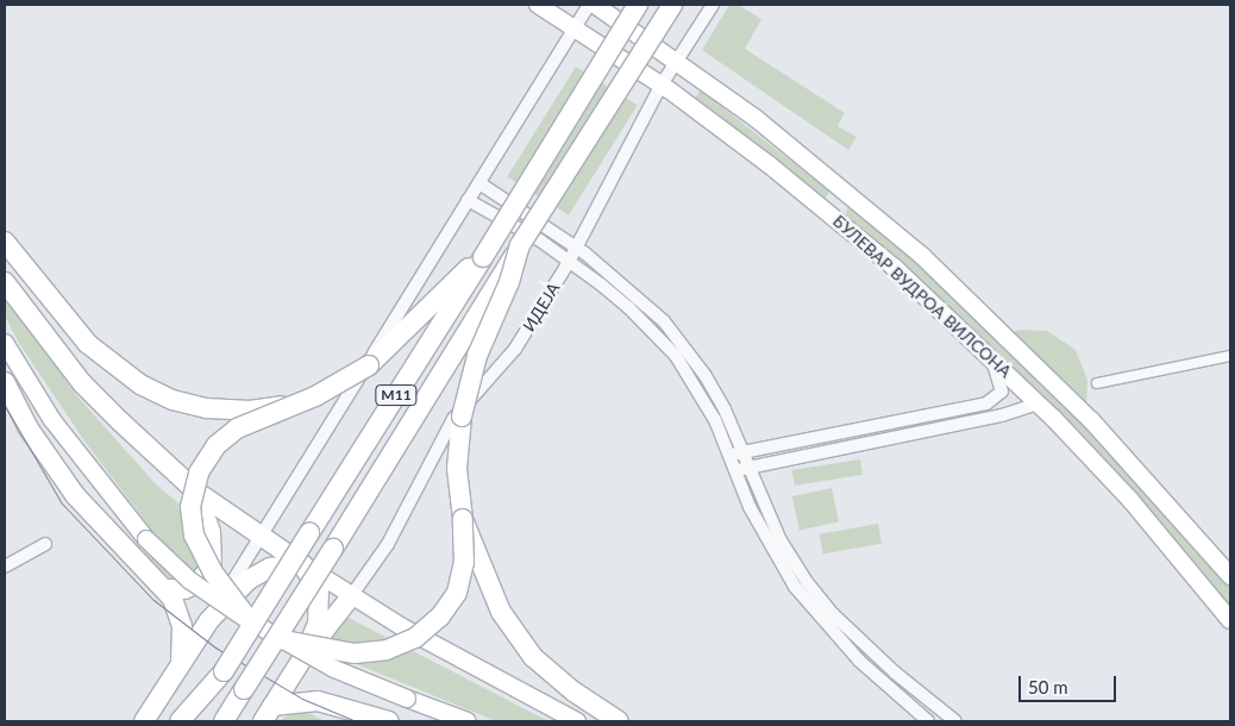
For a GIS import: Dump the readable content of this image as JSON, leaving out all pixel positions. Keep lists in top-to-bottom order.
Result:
{
  "streets": {
    "main road": ["БУЛЕВАР ВУДРОА ВИЛСОНА", "M11"],
    "street": ["ИДЕЈА"]
  },
  "crossings": [
    ["БУЛЕВАР ВУДРОА ВИЛСОНА", "ИДЕЈА"]
  ],
  "scale_bar": "50 m"
}
